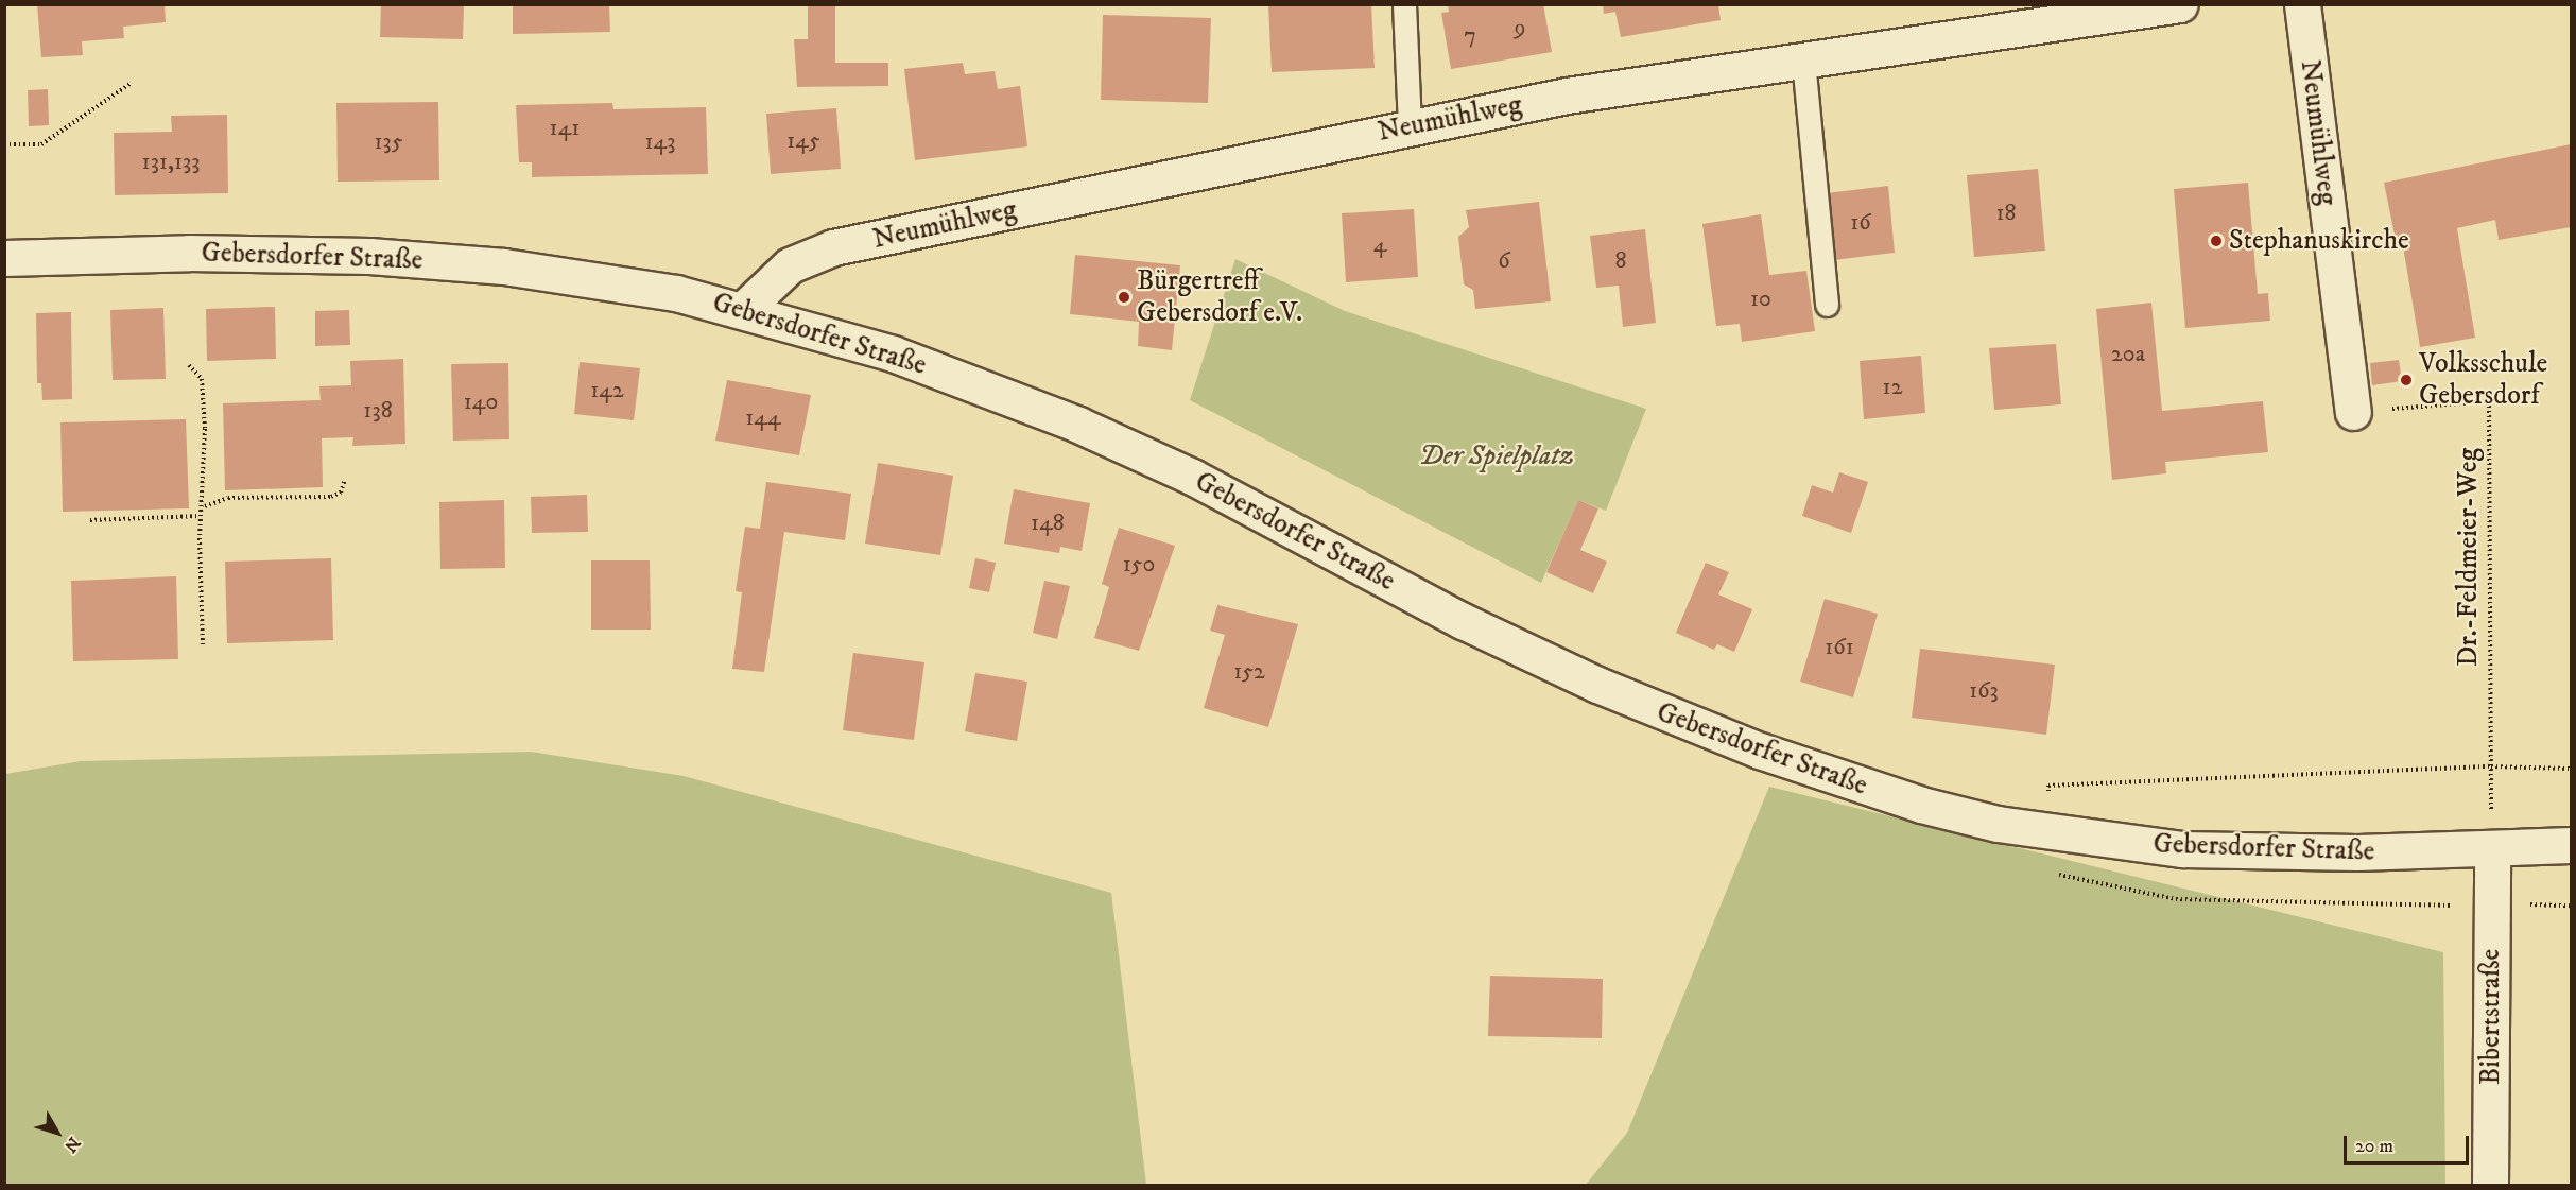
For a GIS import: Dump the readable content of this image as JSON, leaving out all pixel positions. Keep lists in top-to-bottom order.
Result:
{
  "streets": {
    "main road": ["Neumühlweg", "Gebersdorfer Straße", "Bibertstraße"],
    "path": ["Dr.-Feldmeier-Weg"]
  },
  "crossings": [
    ["Neumühlweg", "Gebersdorfer Straße"],
    ["Neumühlweg", "Dr.-Feldmeier-Weg"],
    ["Gebersdorfer Straße", "Dr.-Feldmeier-Weg"],
    ["Gebersdorfer Straße", "Bibertstraße"],
    ["Dr.-Feldmeier-Weg", "Bibertstraße"]
  ],
  "parks": ["Der Spielplatz"],
  "places": ["Stephanuskirche", "Bürgertreff Gebersdorf e.V.", "Volksschule Gebersdorf"],
  "house_numbers": [
    "9",
    "7",
    "141",
    "145",
    "135",
    "143",
    "131,133",
    "18",
    "16",
    "4",
    "6",
    "8",
    "10",
    "20a",
    "12",
    "142",
    "140",
    "138",
    "144",
    "148",
    "150",
    "161",
    "152",
    "163"
  ],
  "scale_bar": "20 m",
  "north": "bottom right"
}
